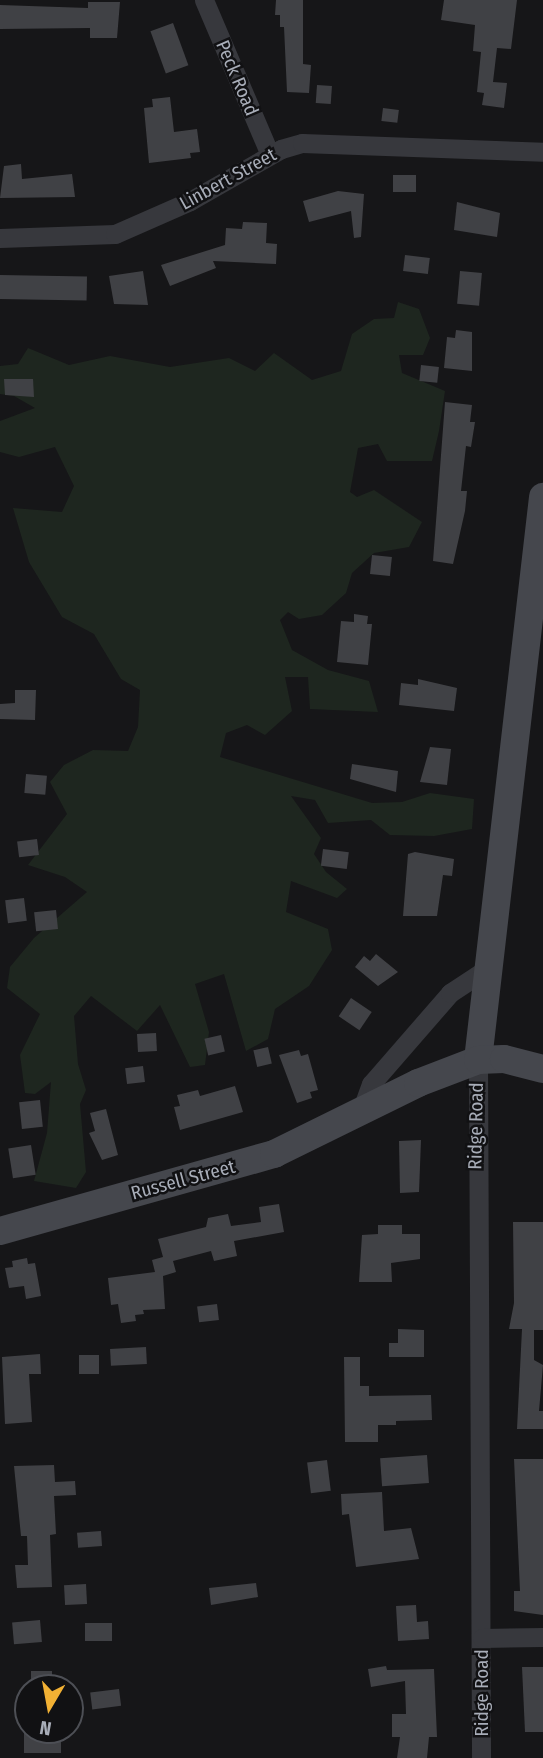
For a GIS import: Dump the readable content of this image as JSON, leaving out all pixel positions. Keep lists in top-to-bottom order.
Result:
{
  "streets": {
    "main road": ["Ridge Road", "Russell Street"],
    "street": ["Peck Road", "Linbert Street"]
  },
  "crossings": [
    ["Peck Road", "Linbert Street"],
    ["Ridge Road", "Russell Street"]
  ],
  "north": "bottom"
}
